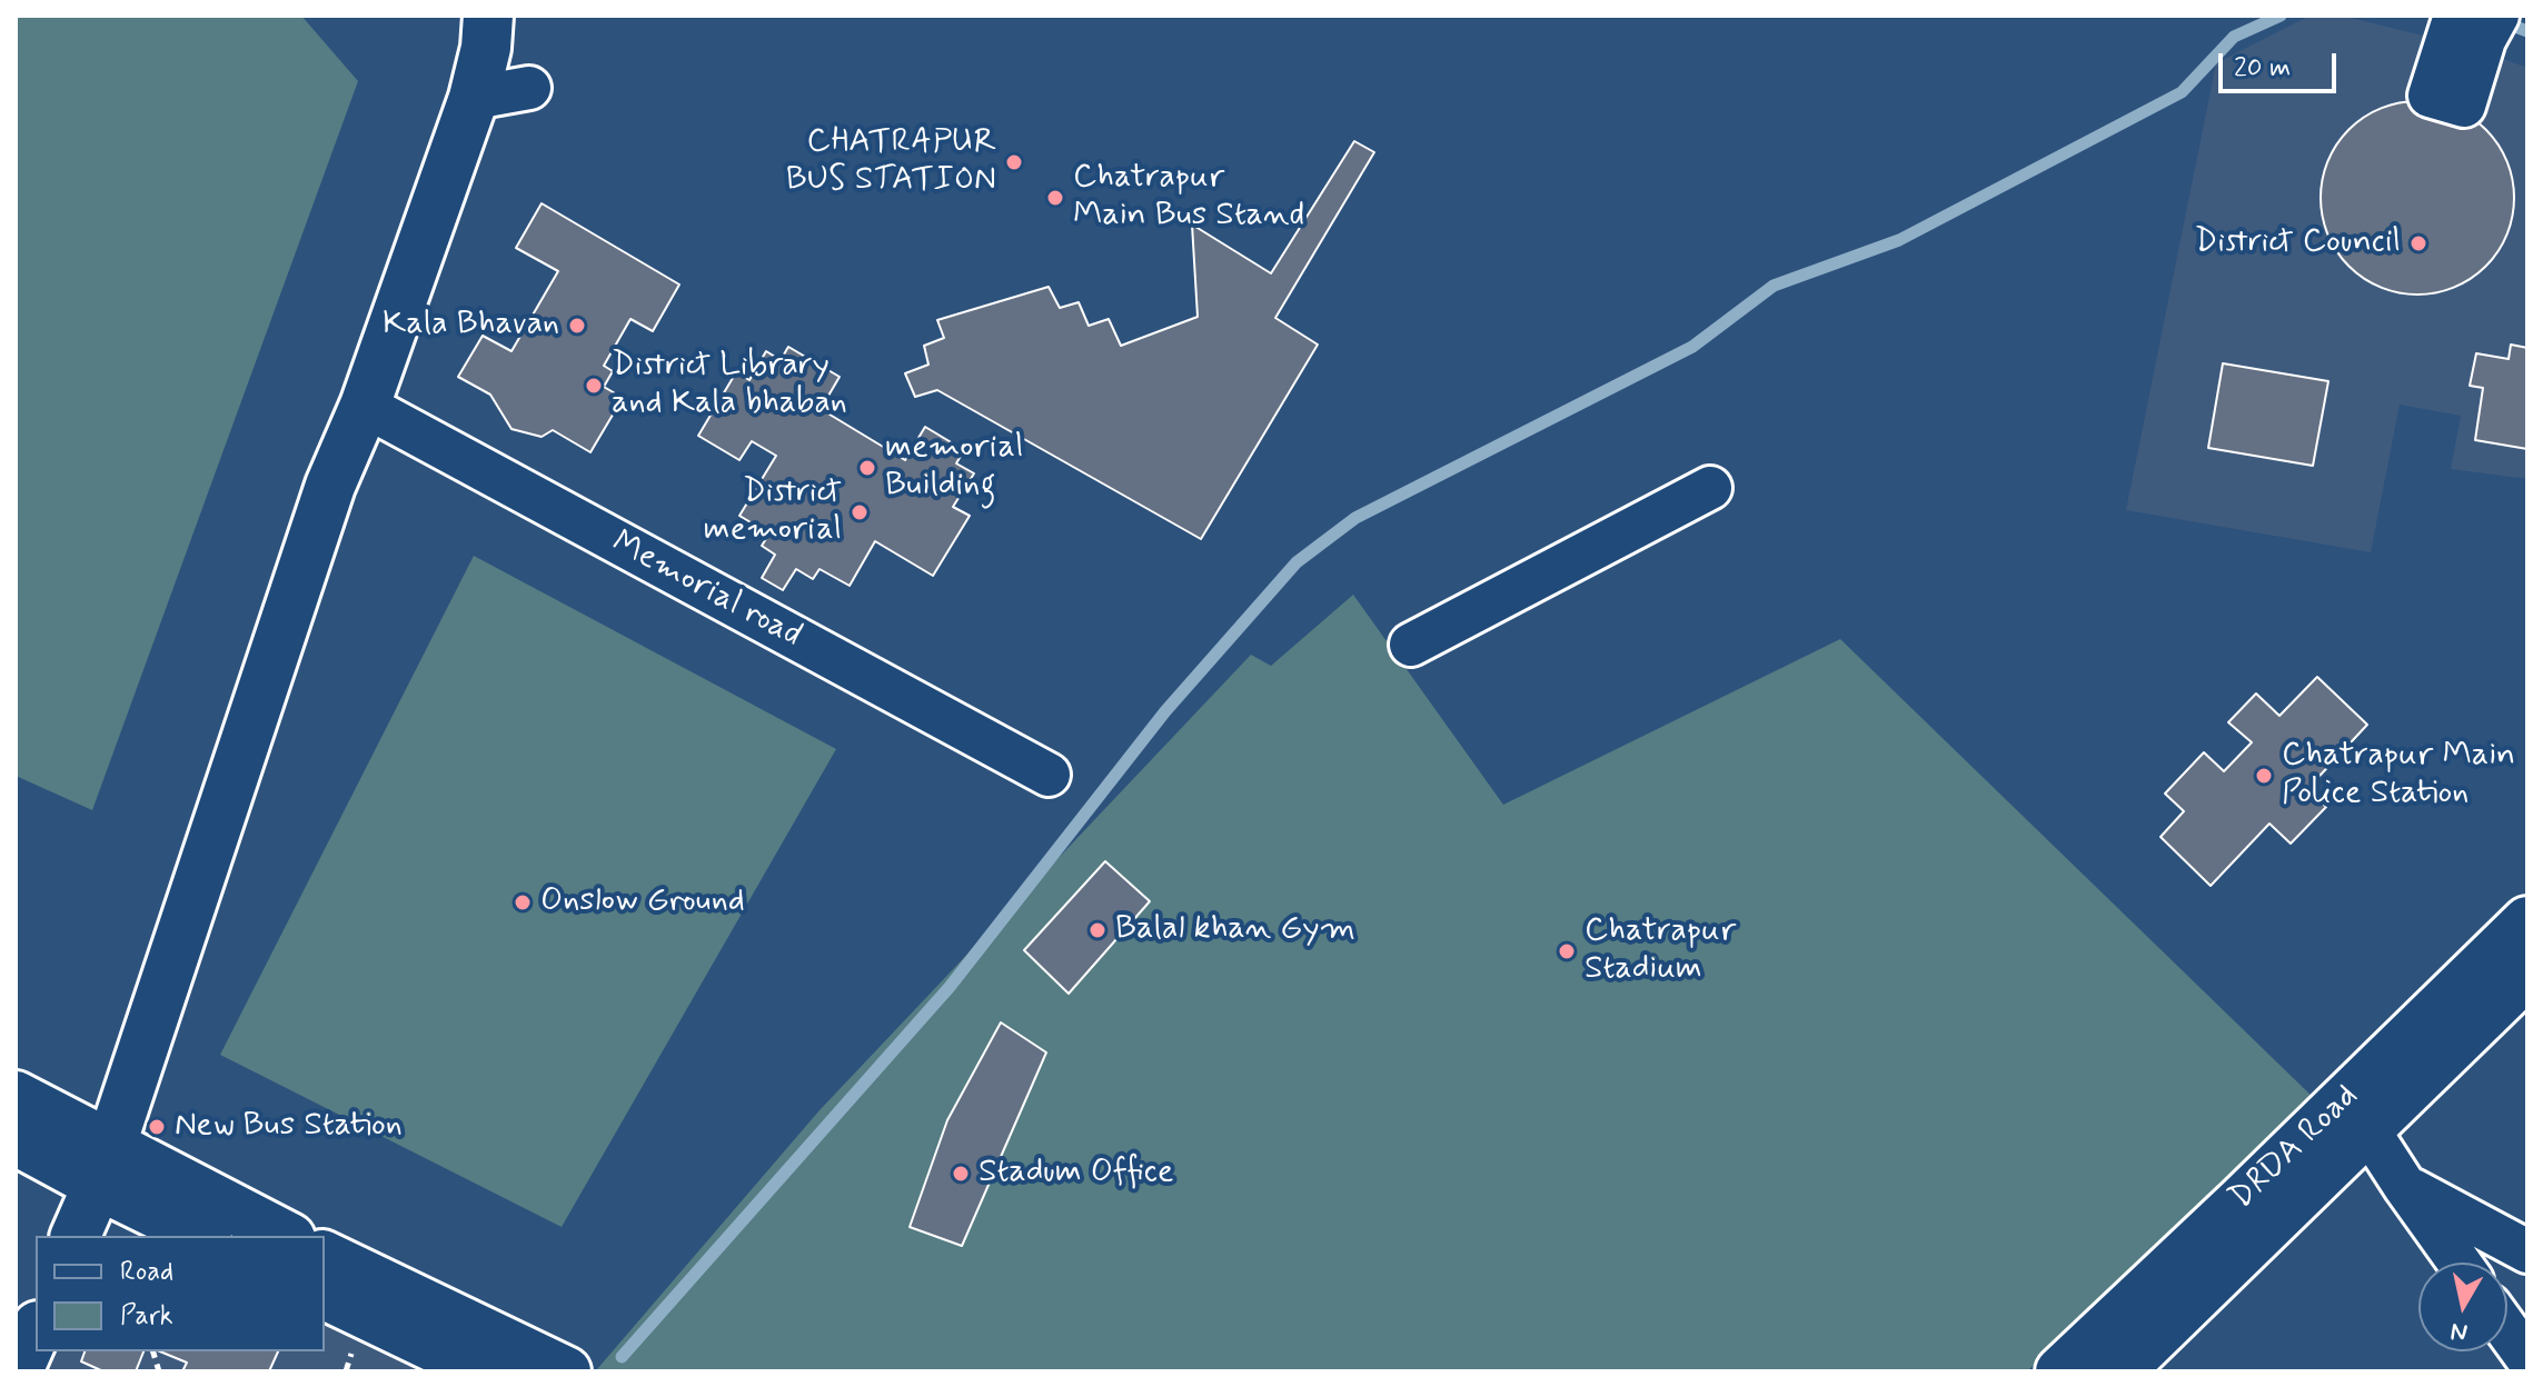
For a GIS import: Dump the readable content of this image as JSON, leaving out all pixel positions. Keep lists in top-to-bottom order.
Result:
{
  "streets": {
    "main road": ["DRDA Road"],
    "street": ["Memorial road"]
  },
  "places": [
    "CHATRAPUR BUS STATION",
    "Chatrapur Main Bus Stand",
    "District Council",
    "Kala Bhavan",
    "District Library and Kala bhaban",
    "memorial Building",
    "District memorial",
    "Chatrapur Main Police Station",
    "Onslow Ground",
    "Balal khan Gym",
    "Chatrapur Stadium",
    "New Bus Station",
    "Stadum Office"
  ],
  "legend": ["Road", "Park"],
  "scale_bar": "20 m",
  "north": "bottom"
}
